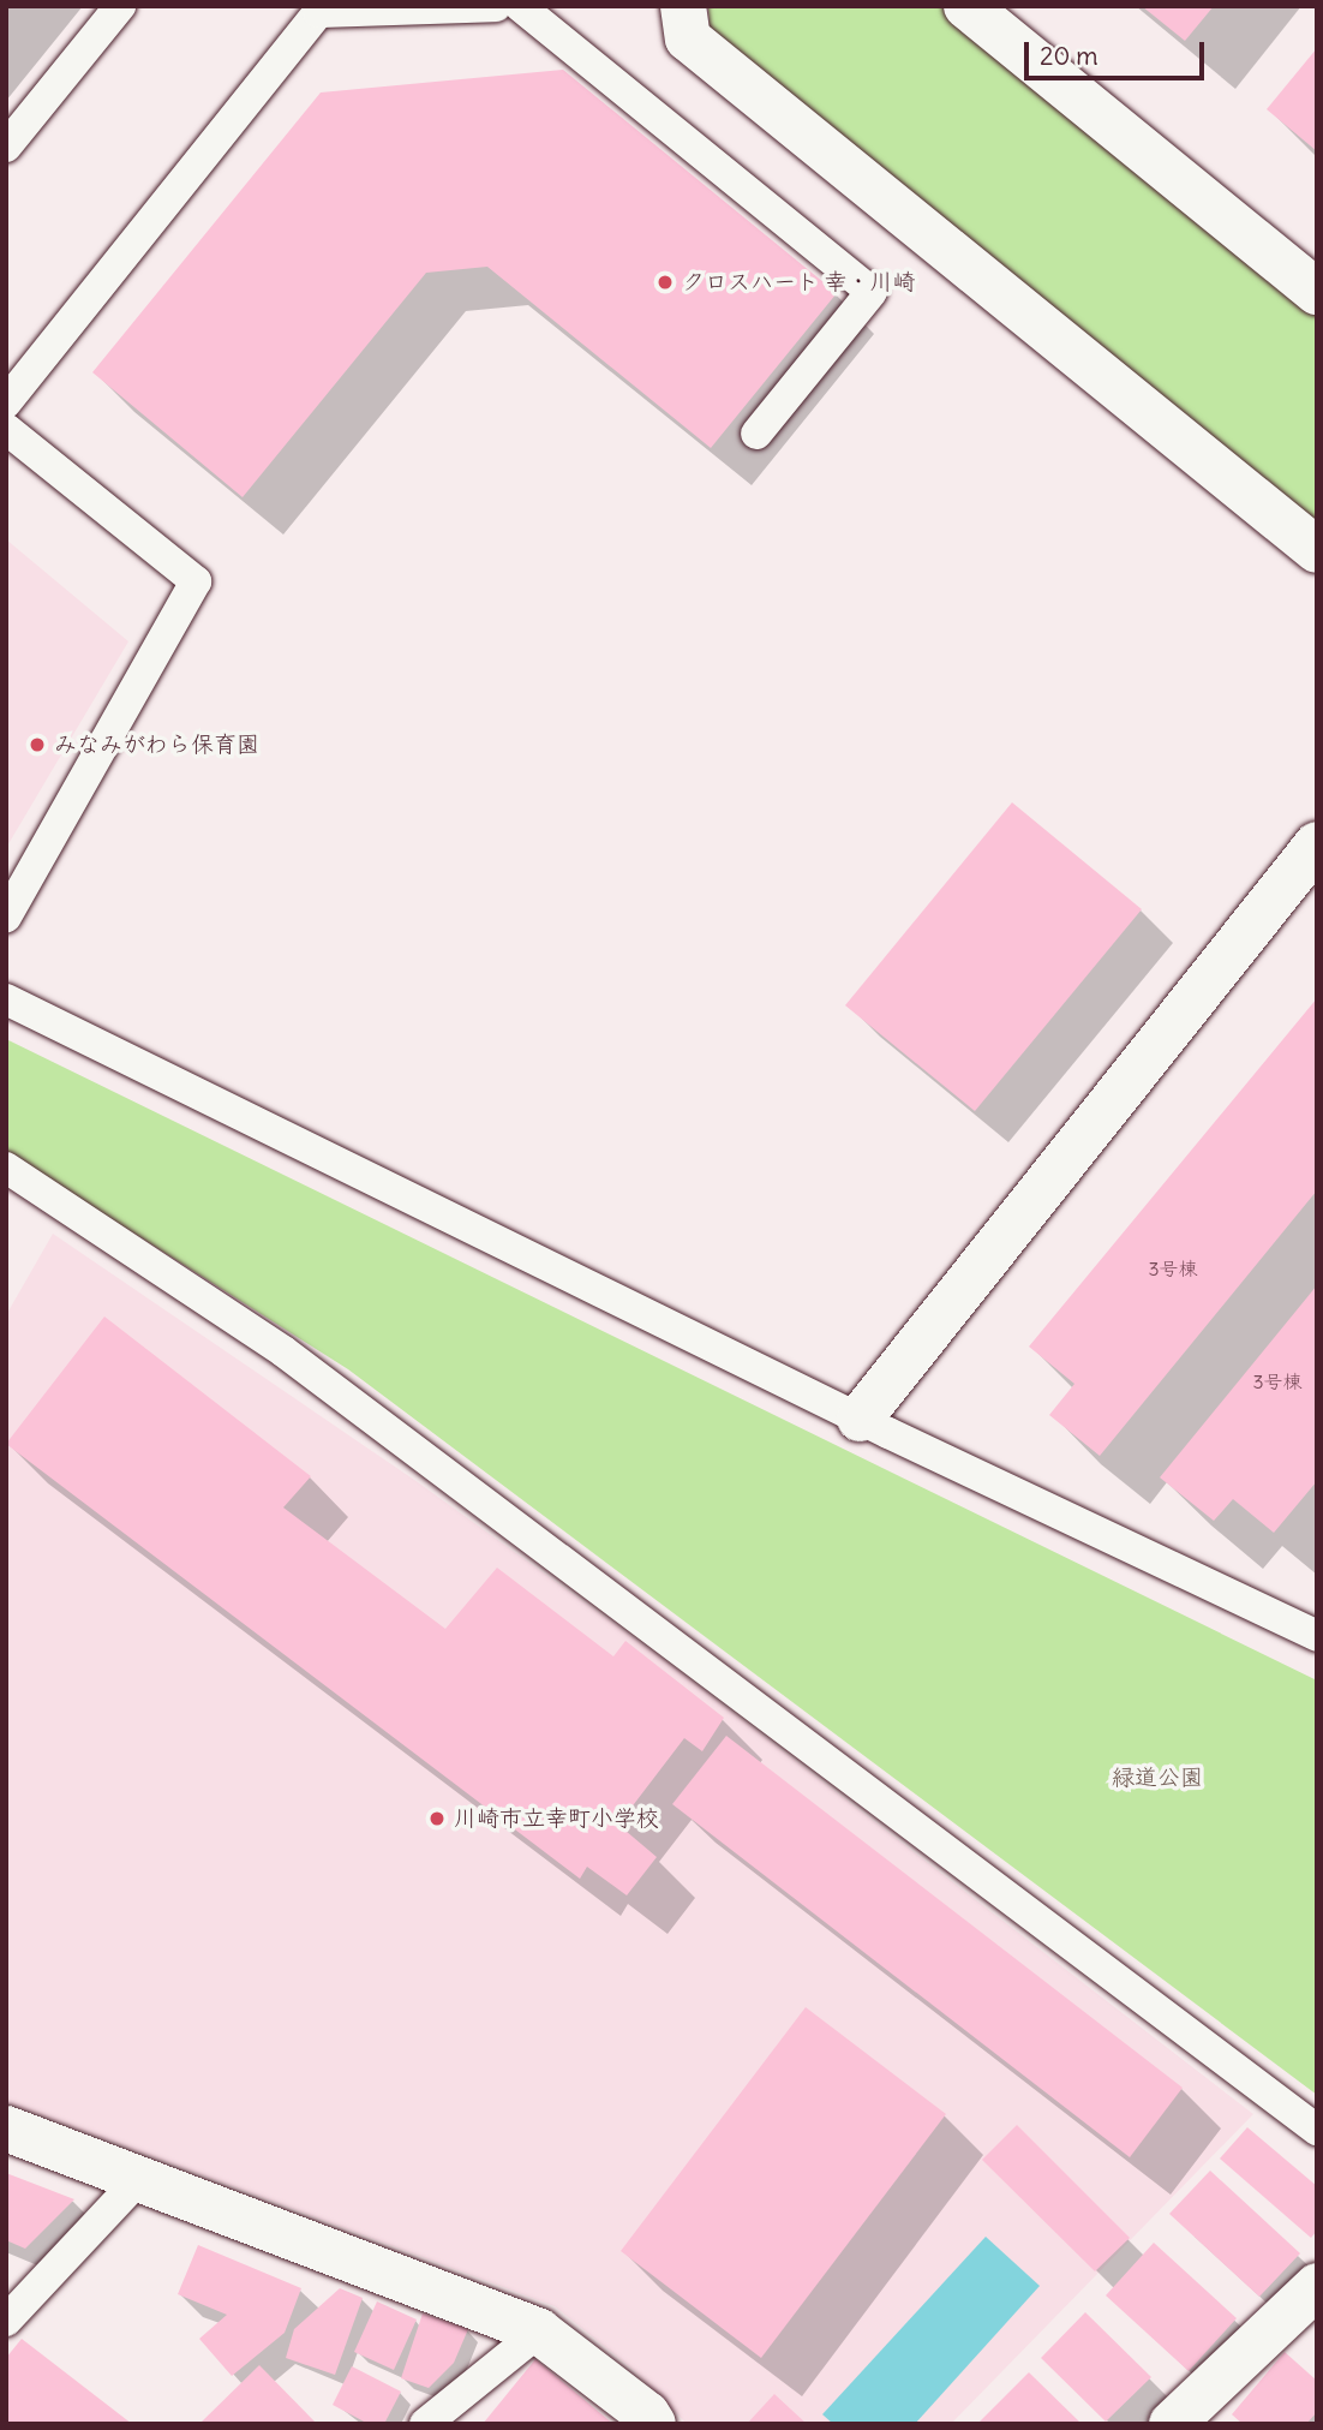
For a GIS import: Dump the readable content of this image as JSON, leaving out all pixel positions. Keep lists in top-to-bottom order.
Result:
{
  "parks": ["緑道公園"],
  "places": ["クロスハート 幸・川崎", "みなみがわら保育園", "川崎市立幸町小学校"],
  "house_numbers": ["3号棟", "3号棟"],
  "scale_bar": "20 m"
}
